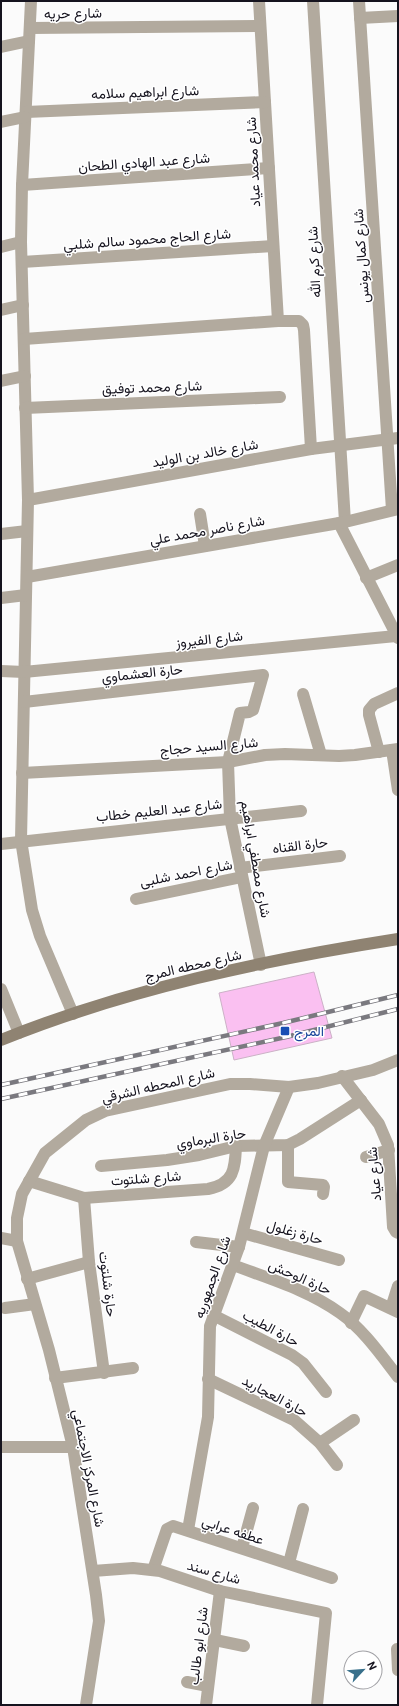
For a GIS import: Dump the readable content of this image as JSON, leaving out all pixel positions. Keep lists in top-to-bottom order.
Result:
{
  "streets": {
    "main road": ["شارع محطه المرج"],
    "street": [
      "شارع حريه",
      "شارع ابراهيم سلامه",
      "شارع عبد الهادي الطحان",
      "شارع محمد عياد",
      "شارع الحاج محمود سالم شلبي",
      "شارع كمال يونس",
      "شارع كرم الله",
      "شارع محمد توفيق",
      "شارع خالد بن الوليد",
      "شارع ناصر محمد علي",
      "شارع الفيروز",
      "حارة العشماوي",
      "شارع السيد حجاج",
      "شارع عبد العليم خطاب",
      "حارة القناه",
      "شارع مصطفي ابراهيم",
      "شارع احمد شلبى",
      "شارع المحطه الشرقي",
      "حارة البرماوي",
      "شارع عياد",
      "شارع شلتوت",
      "حارة زغلول",
      "شارع الجمهوريه",
      "حارة الوحش",
      "حارة شلتوت",
      "حارة الطيب",
      "حارة العجاريد",
      "شارع المركز الاجتماعي",
      "عطفه عرابي",
      "شارع سند",
      "شارع ابو طالب"
    ]
  },
  "crossings": [
    ["شارع حريه", "شارع محمد عياد"],
    ["شارع ابراهيم سلامه", "شارع محمد عياد"],
    ["شارع عبد الهادي الطحان", "شارع محمد عياد"],
    ["شارع محمد عياد", "شارع الحاج محمود سالم شلبي"],
    ["شارع كمال يونس", "شارع خالد بن الوليد"],
    ["شارع كمال يونس", "شارع ناصر محمد علي"],
    ["شارع كرم الله", "شارع خالد بن الوليد"],
    ["شارع كرم الله", "شارع ناصر محمد علي"],
    ["حارة العشماوي", "شارع مصطفي ابراهيم"],
    ["شارع السيد حجاج", "شارع مصطفي ابراهيم"],
    ["شارع عبد العليم خطاب", "شارع مصطفي ابراهيم"],
    ["حارة القناه", "شارع مصطفي ابراهيم"],
    ["حارة القناه", "شارع احمد شلبى"],
    ["شارع مصطفي ابراهيم", "شارع احمد شلبى"],
    ["شارع مصطفي ابراهيم", "شارع محطه المرج"],
    ["شارع المحطه الشرقي", "شارع عياد"],
    ["شارع المحطه الشرقي", "شارع شلتوت"],
    ["شارع المحطه الشرقي", "شارع الجمهوريه"],
    ["شارع المحطه الشرقي", "شارع المركز الاجتماعي"],
    ["حارة البرماوي", "شارع عياد"],
    ["حارة البرماوي", "شارع شلتوت"],
    ["حارة البرماوي", "شارع الجمهوريه"],
    ["شارع شلتوت", "حارة شلتوت"],
    ["حارة زغلول", "شارع الجمهوريه"],
    ["شارع الجمهوريه", "حارة الوحش"],
    ["شارع الجمهوريه", "حارة الطيب"],
    ["شارع الجمهوريه", "حارة العجاريد"],
    ["شارع الجمهوريه", "عطفه عرابي"],
    ["شارع المركز الاجتماعي", "شارع سند"],
    ["عطفه عرابي", "شارع سند"],
    ["شارع سند", "شارع ابو طالب"]
  ],
  "places": {
    "transit": ["المرج"]
  },
  "north": "top right"
}
